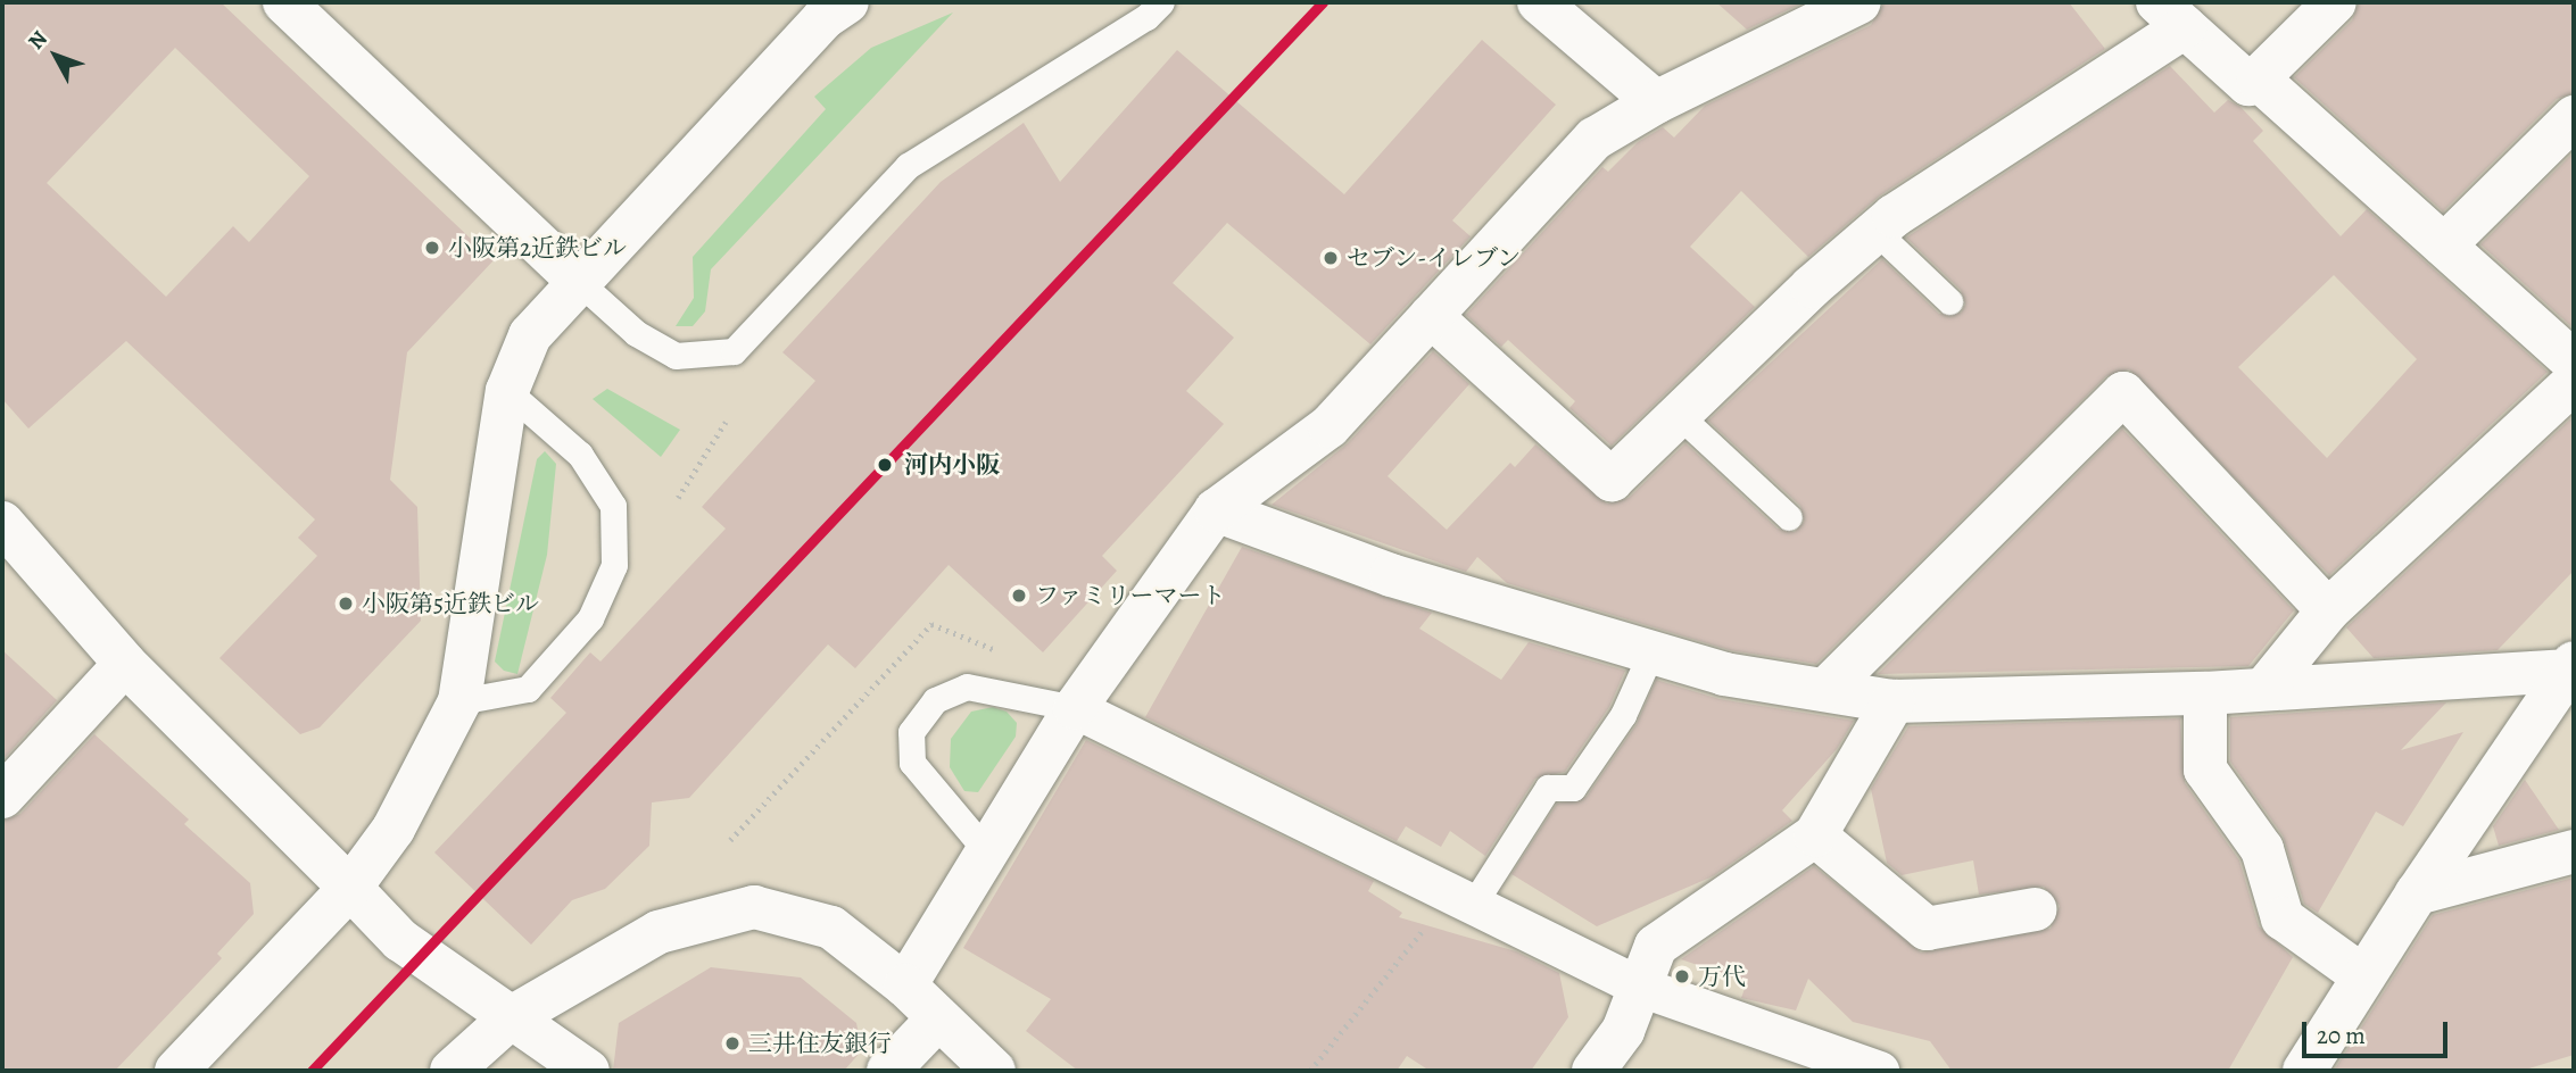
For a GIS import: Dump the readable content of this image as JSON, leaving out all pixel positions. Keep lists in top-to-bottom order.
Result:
{
  "places": [
    "小阪第2近鉄ビル",
    "セブン-イレブン",
    "河内小阪",
    "ファミリーマート",
    "小阪第5近鉄ビル",
    "万代",
    "三井住友銀行"
  ],
  "scale_bar": "20 m",
  "north": "top left"
}
